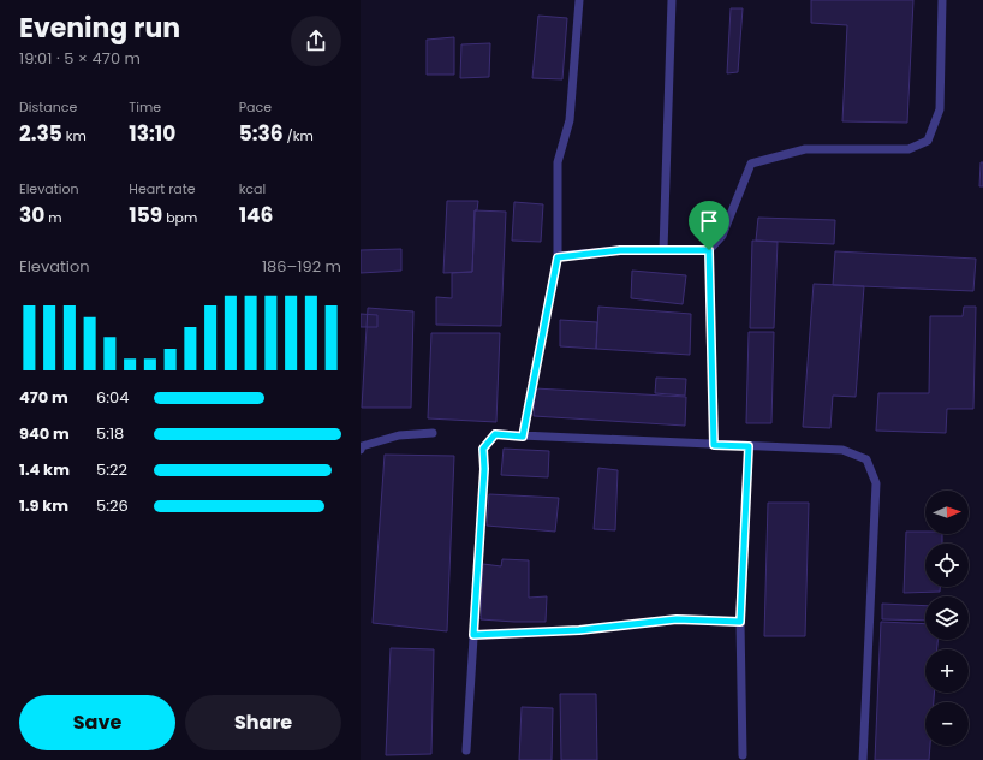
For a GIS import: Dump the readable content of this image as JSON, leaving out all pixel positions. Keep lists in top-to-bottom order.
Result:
{
  "north": "right",
  "page": {
    "heading": ["Evening run", "19:01 · 5 × 470 m"],
    "stats": [
      ["Distance", "2.35 km"],
      ["Time", "13:10"],
      ["Pace", "5:36 /km"],
      ["Elevation", "30 m"],
      ["Heart rate", "159 bpm"],
      ["kcal", "146"]
    ],
    "chart": ["Elevation", "186–192 m"],
    "list": [
      {
        "name": "470 m",
        "note": "6:04"
      },
      {
        "name": "940 m",
        "note": "5:18"
      },
      {
        "name": "1.4 km",
        "note": "5:22"
      },
      {
        "name": "1.9 km",
        "note": "5:26"
      }
    ],
    "map_buttons": ["+", "−"],
    "buttons": ["Save", "Share"]
  }
}
